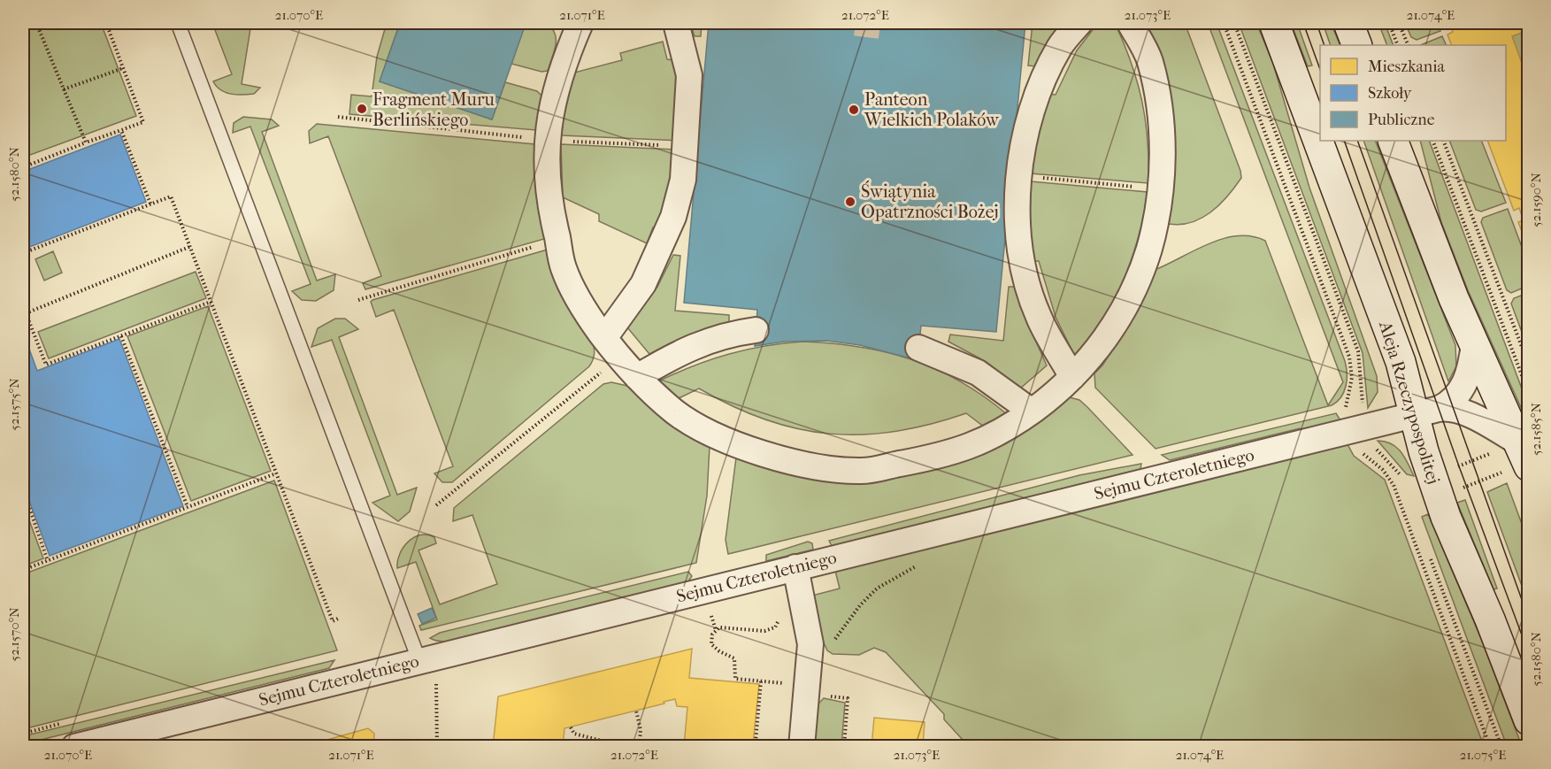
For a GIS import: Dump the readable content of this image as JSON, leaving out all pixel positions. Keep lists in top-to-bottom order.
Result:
{
  "streets": {
    "street": ["Aleja Rzeczypospolitej", "Sejmu Czteroletniego"]
  },
  "crossings": [
    ["Aleja Rzeczypospolitej", "Sejmu Czteroletniego"]
  ],
  "places": ["Fragment Muru Berlińskiego", "Panteon Wielkich Polaków", "Świątynia Opatrzności Bożej"],
  "legend": ["Mieszkania", "Szkoły", "Publiczne"],
  "coordinates": [
    "21.070°E",
    "21.071°E",
    "21.072°E",
    "21.073°E",
    "21.074°E",
    "52.1580°N",
    "52.1590°N",
    "52.1575°N",
    "52.1585°N",
    "52.1570°N",
    "21.075°E"
  ]
}
